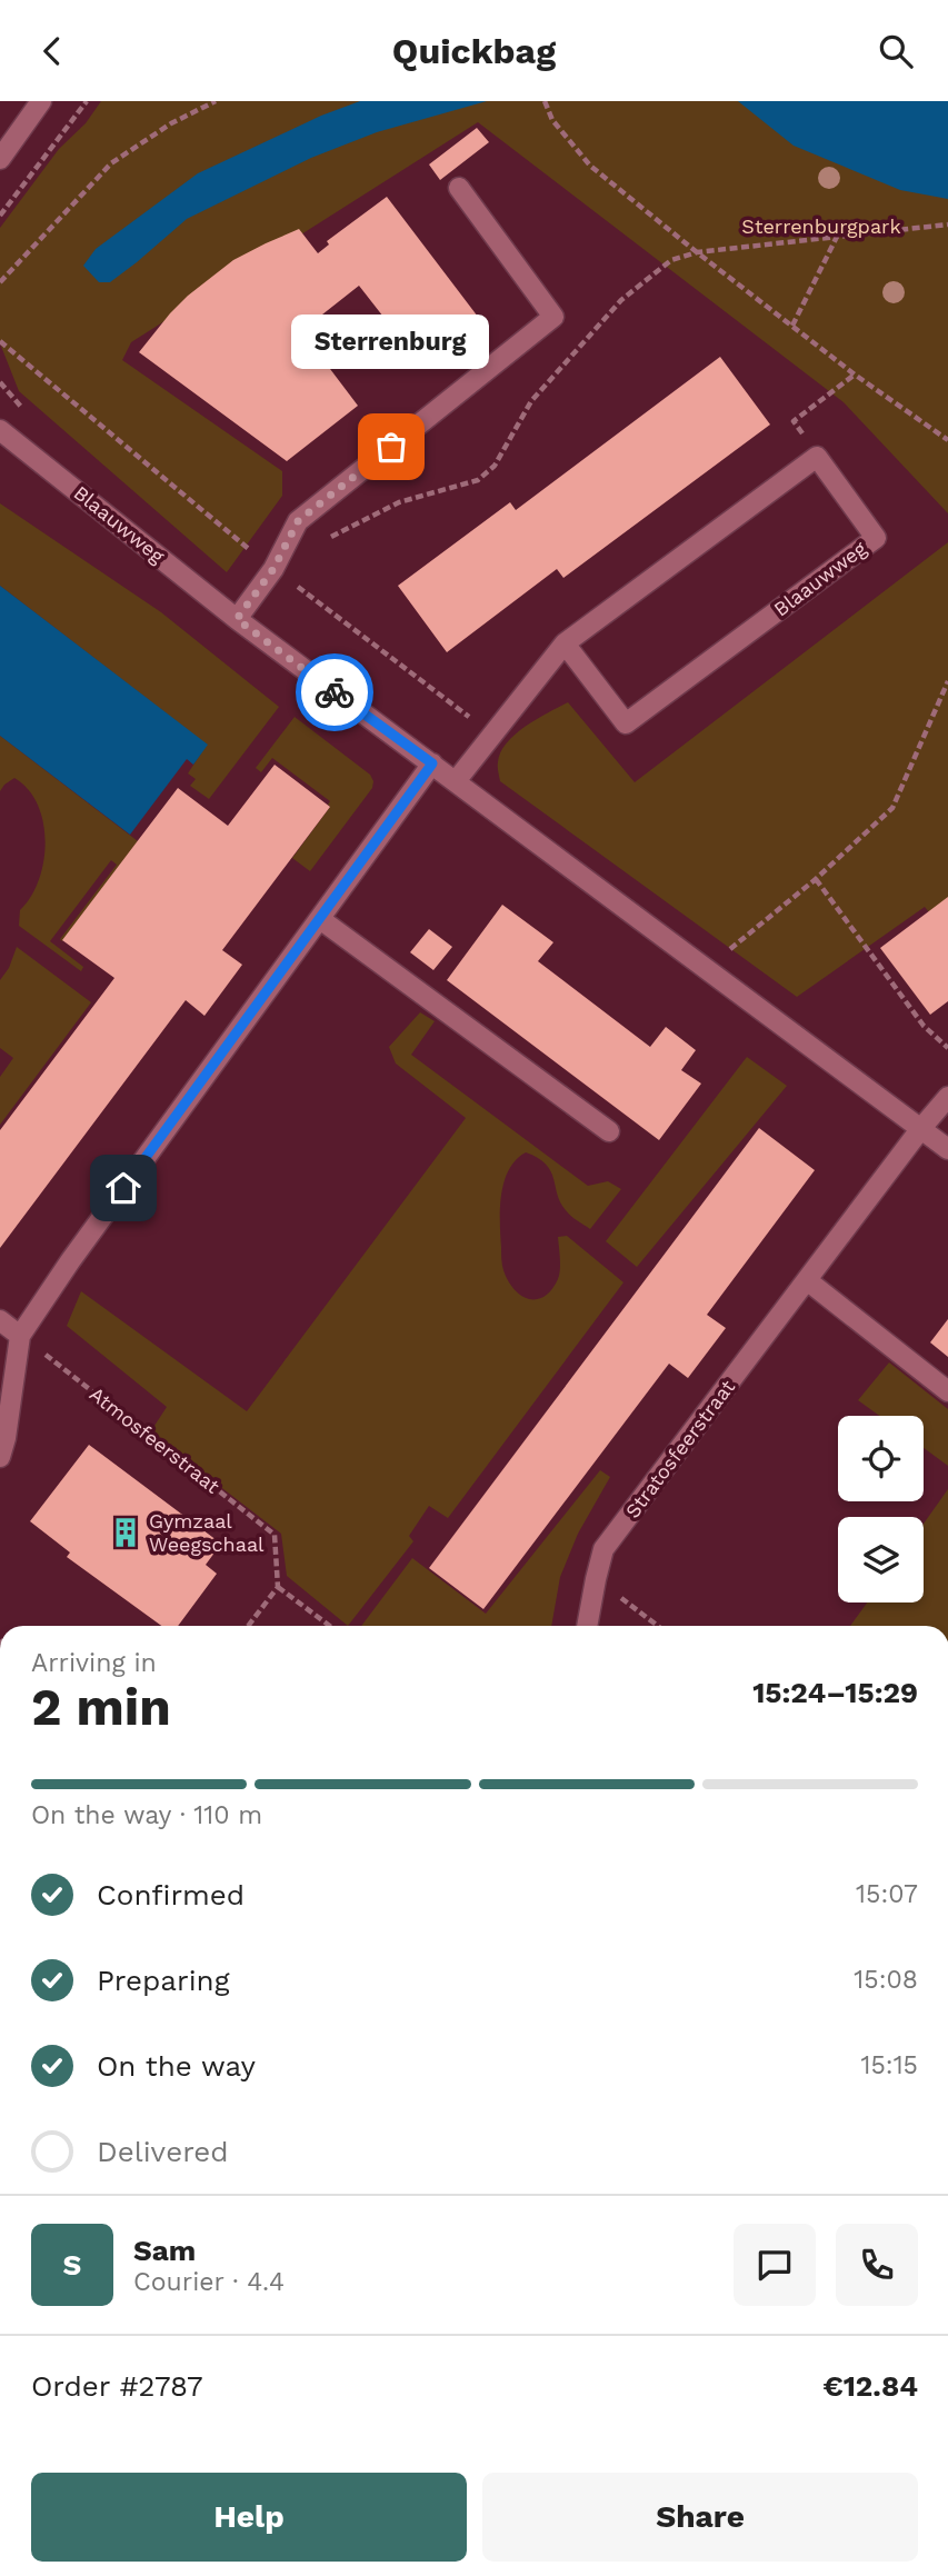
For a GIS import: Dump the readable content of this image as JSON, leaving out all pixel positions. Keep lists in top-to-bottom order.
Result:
{
  "streets": {
    "street": ["Blaauwweg", "Stratosfeerstraat"],
    "path": ["Atmosfeerstraat"]
  },
  "crossings": [
    ["Blaauwweg", "Stratosfeerstraat"]
  ],
  "parks": ["Sterrenburgpark"],
  "places": {
    "other": ["Sterrenburg"],
    "building": ["Gymzaal Weegschaal"]
  },
  "page": {
    "header": "Quickbag",
    "bubble": "Sterrenburg",
    "heading": ["2 min", "Arriving in", "15:24–15:29"],
    "panel": [
      "Sam",
      "Courier · 4.4",
      "Order #2787",
      "€12.84"
    ],
    "bar": "On the way · 110 m",
    "list": [
      ["Confirmed", "15:07"],
      ["Preparing", "15:08"],
      ["On the way", "15:15"],
      "Delivered"
    ],
    "round": "S",
    "buttons": ["Help", "Share"]
  }
}
